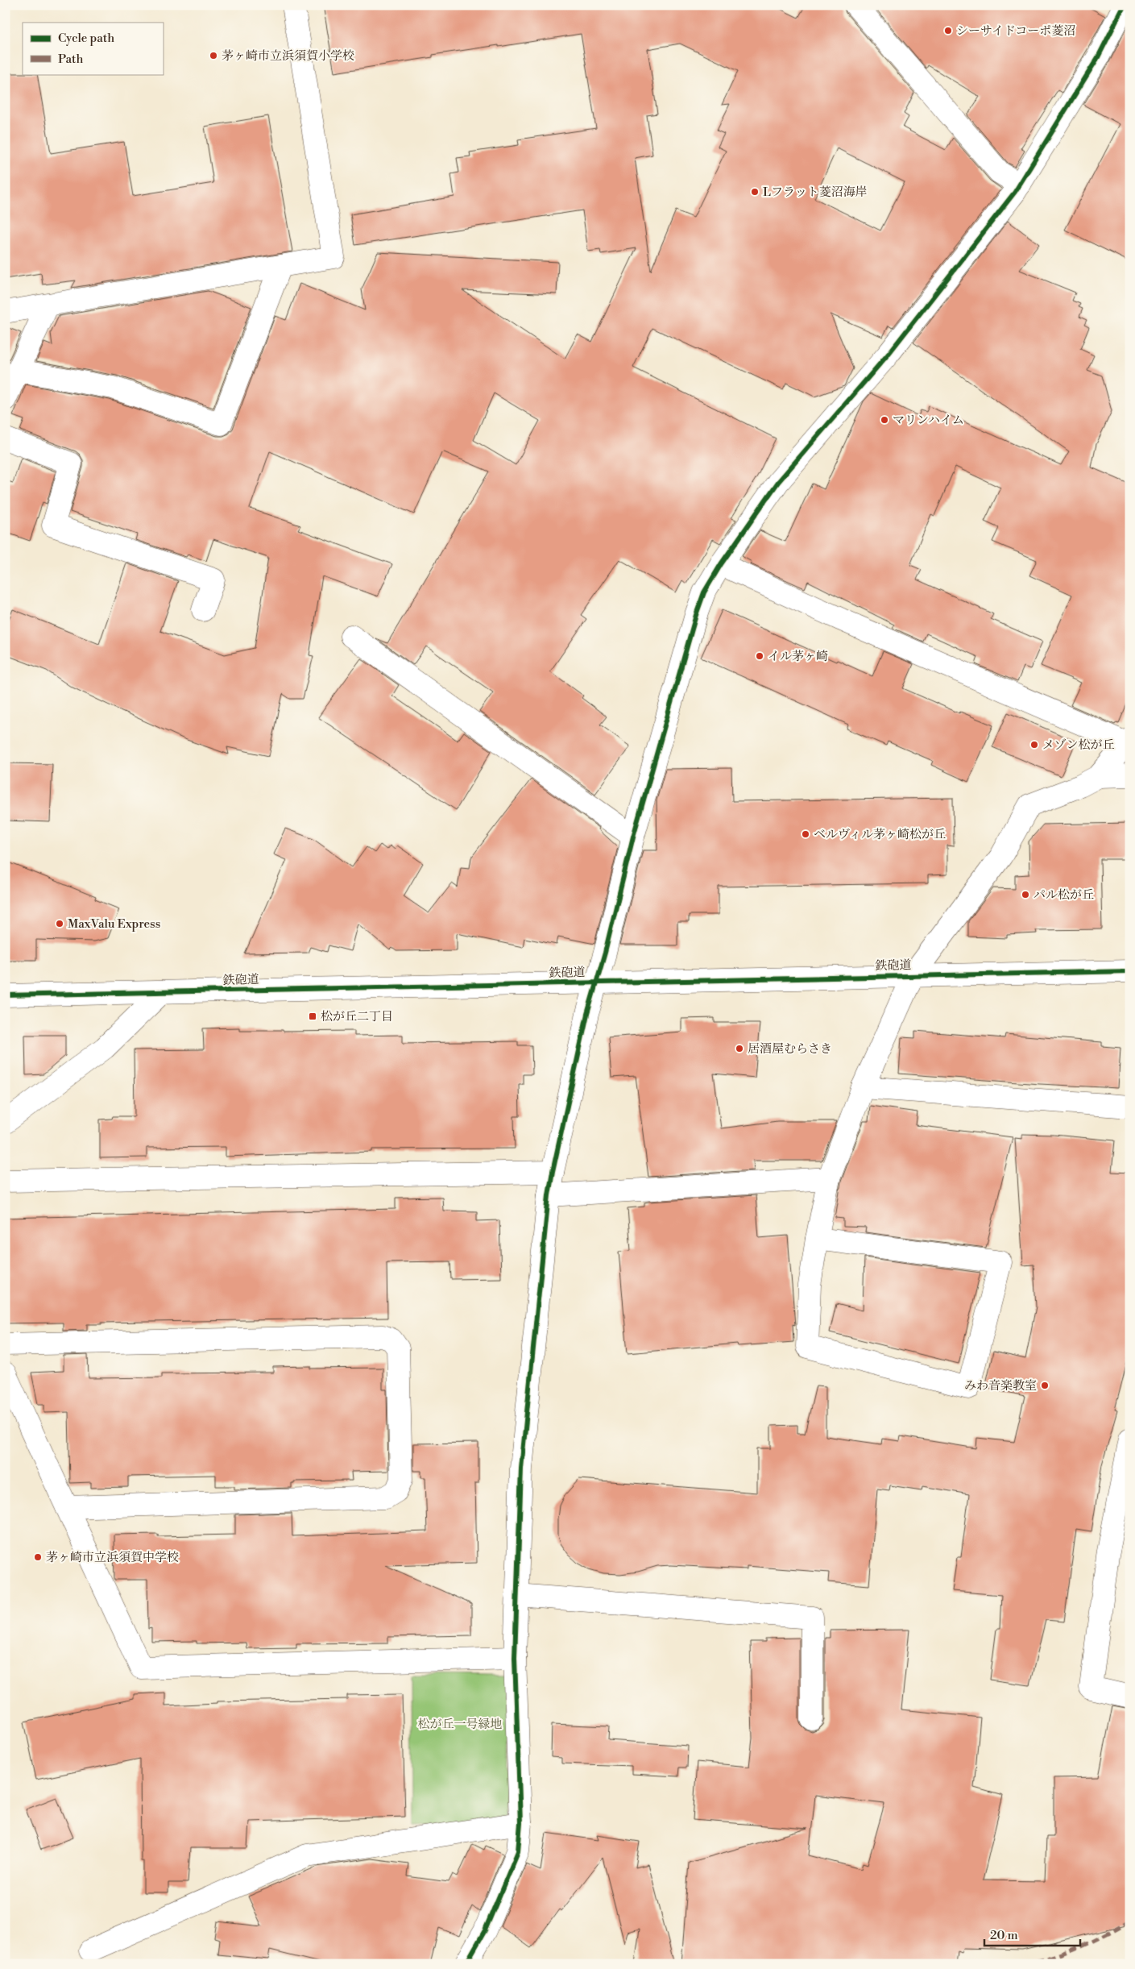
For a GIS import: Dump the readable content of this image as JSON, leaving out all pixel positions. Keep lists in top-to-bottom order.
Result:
{
  "streets": {
    "street": ["鉄砲道"]
  },
  "parks": ["松が丘一号緑地"],
  "places": {
    "other": [
      "シーサイドコーポ菱沼",
      "茅ヶ崎市立浜須賀小学校",
      "Lフラット菱沼海岸",
      "マリンハイム",
      "イル茅ヶ崎",
      "メゾン松が丘",
      "ベルヴィル茅ヶ崎松が丘",
      "パル松が丘",
      "MaxValu Express",
      "居酒屋むらさき",
      "みわ音楽教室",
      "茅ヶ崎市立浜須賀中学校"
    ],
    "transit": ["松が丘二丁目"]
  },
  "legend": ["Cycle path", "Path"],
  "scale_bar": "20 m"
}
